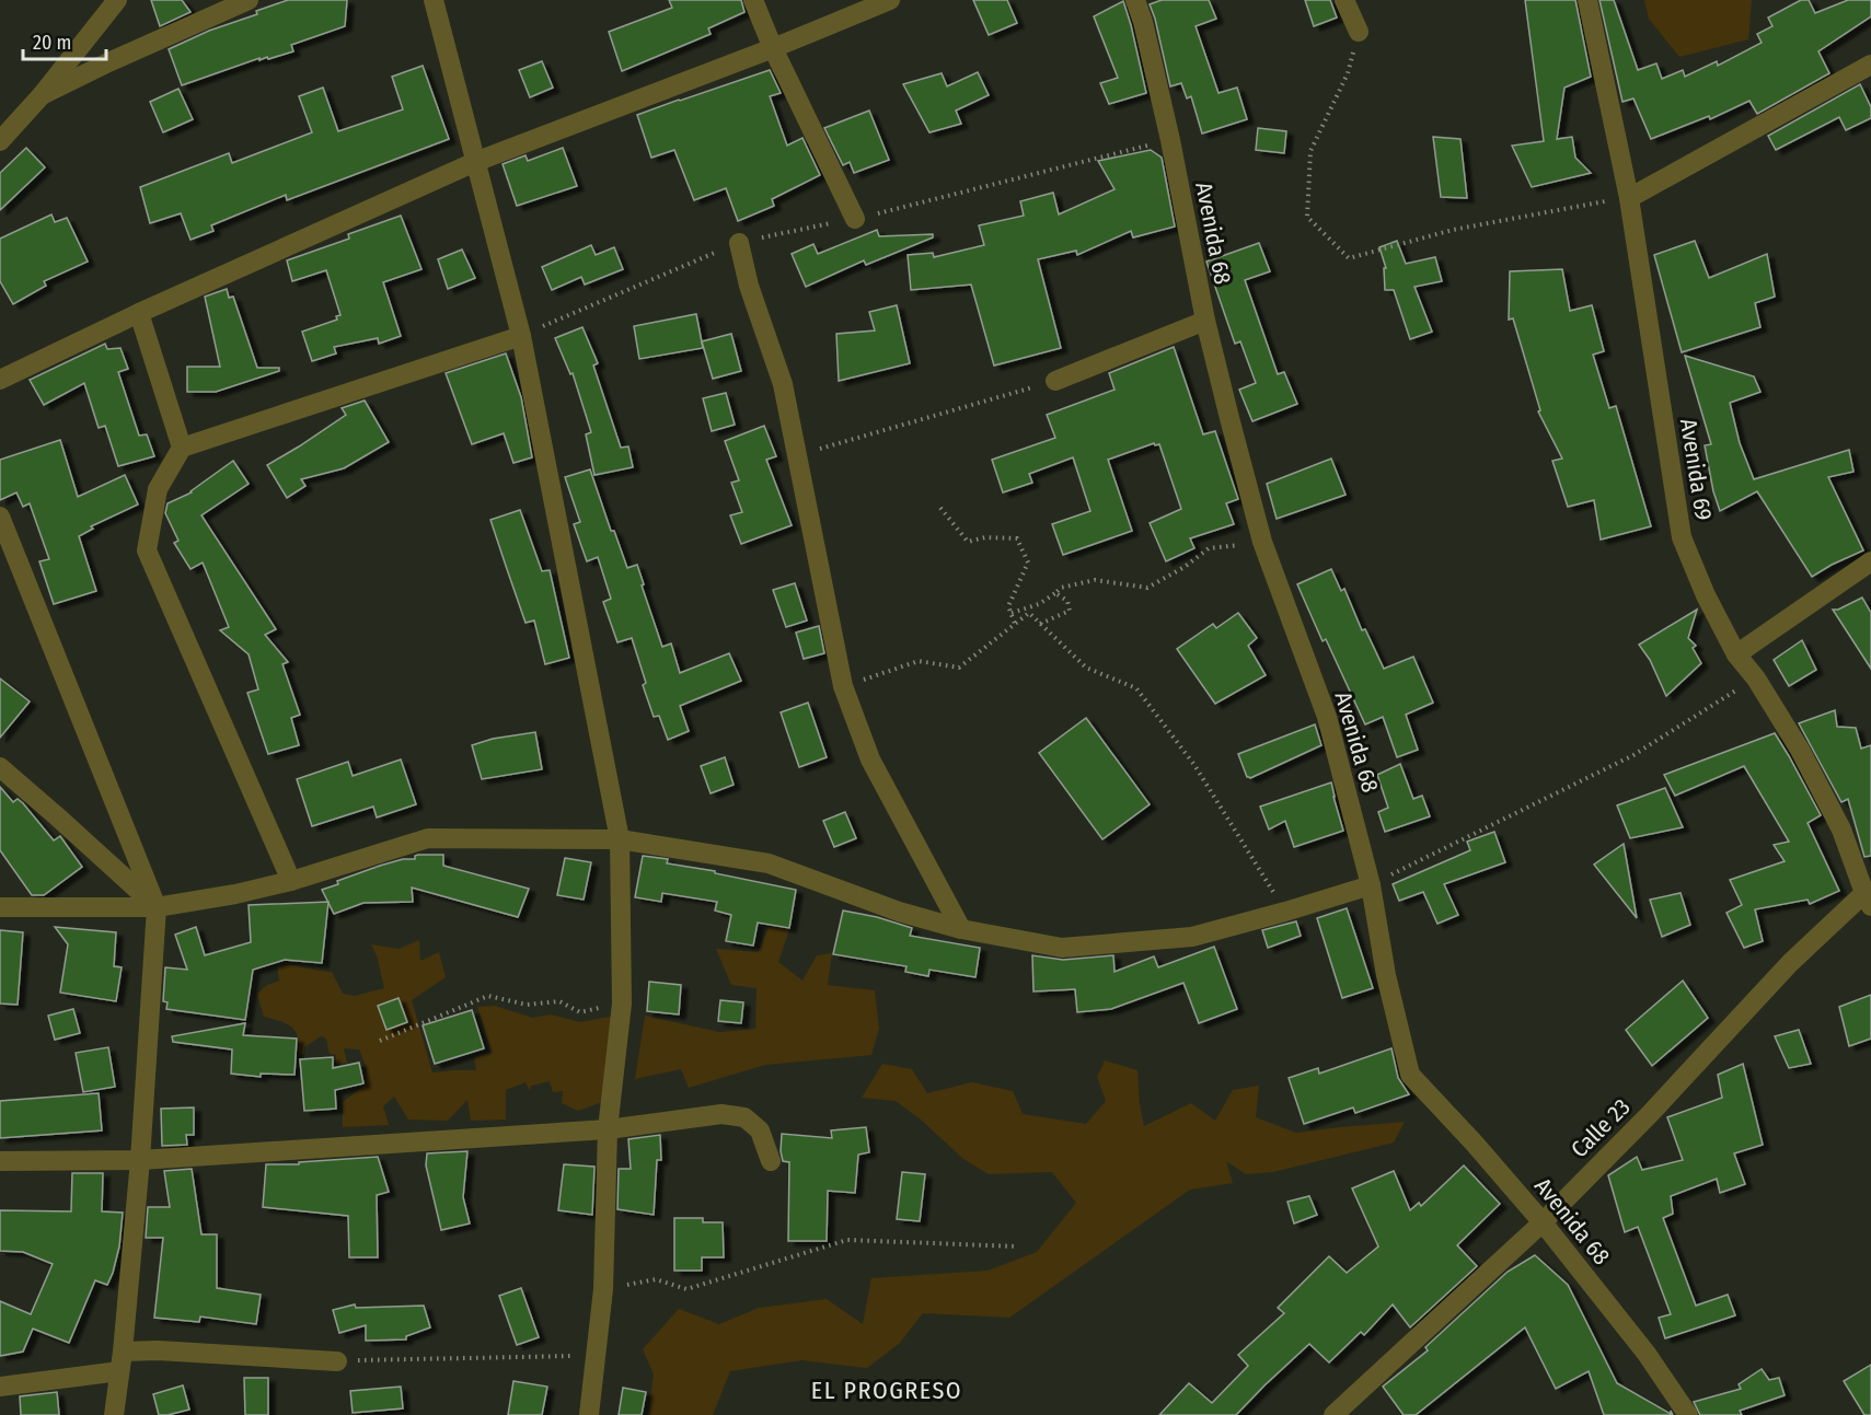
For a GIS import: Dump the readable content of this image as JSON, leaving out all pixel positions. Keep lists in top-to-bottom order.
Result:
{
  "streets": {
    "street": ["Avenida 68", "Avenida 69", "Calle 23"]
  },
  "crossings": [
    ["Avenida 68", "Calle 23"],
    ["Avenida 69", "Calle 23"]
  ],
  "districts": ["EL PROGRESO"],
  "scale_bar": "20 m"
}
